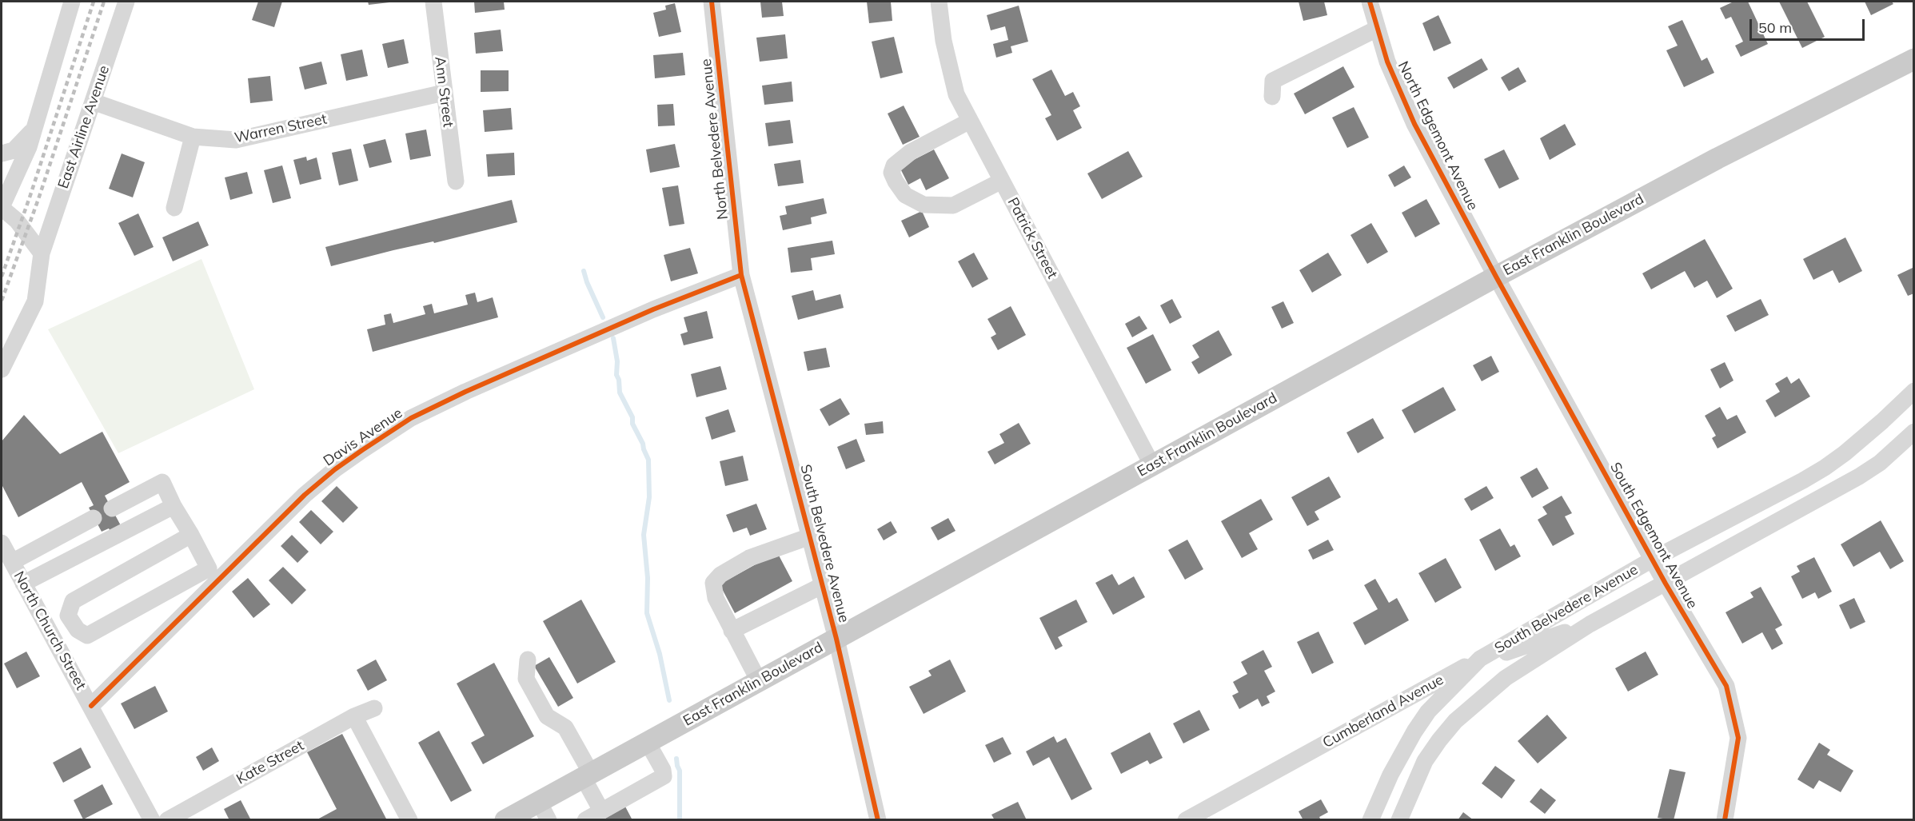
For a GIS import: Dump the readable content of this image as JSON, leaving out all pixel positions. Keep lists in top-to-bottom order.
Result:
{
  "streets": {
    "main road": ["East Franklin Boulevard"],
    "street": [
      "Ann Street",
      "East Airline Avenue",
      "Warren Street",
      "North Edgemont Avenue",
      "North Belvedere Avenue",
      "Patrick Street",
      "Davis Avenue",
      "South Edgemont Avenue",
      "South Belvedere Avenue",
      "North Church Street",
      "Cumberland Avenue",
      "Kate Street"
    ]
  },
  "crossings": [
    ["Ann Street", "Warren Street"],
    ["East Airline Avenue", "Warren Street"],
    ["North Edgemont Avenue", "East Franklin Boulevard"],
    ["North Edgemont Avenue", "South Edgemont Avenue"],
    ["North Belvedere Avenue", "Davis Avenue"],
    ["North Belvedere Avenue", "South Belvedere Avenue"],
    ["East Franklin Boulevard", "Patrick Street"],
    ["East Franklin Boulevard", "South Edgemont Avenue"],
    ["East Franklin Boulevard", "South Belvedere Avenue"],
    ["Davis Avenue", "South Belvedere Avenue"],
    ["Davis Avenue", "North Church Street"],
    ["South Edgemont Avenue", "South Belvedere Avenue"],
    ["South Belvedere Avenue", "Cumberland Avenue"]
  ],
  "scale_bar": "50 m"
}
